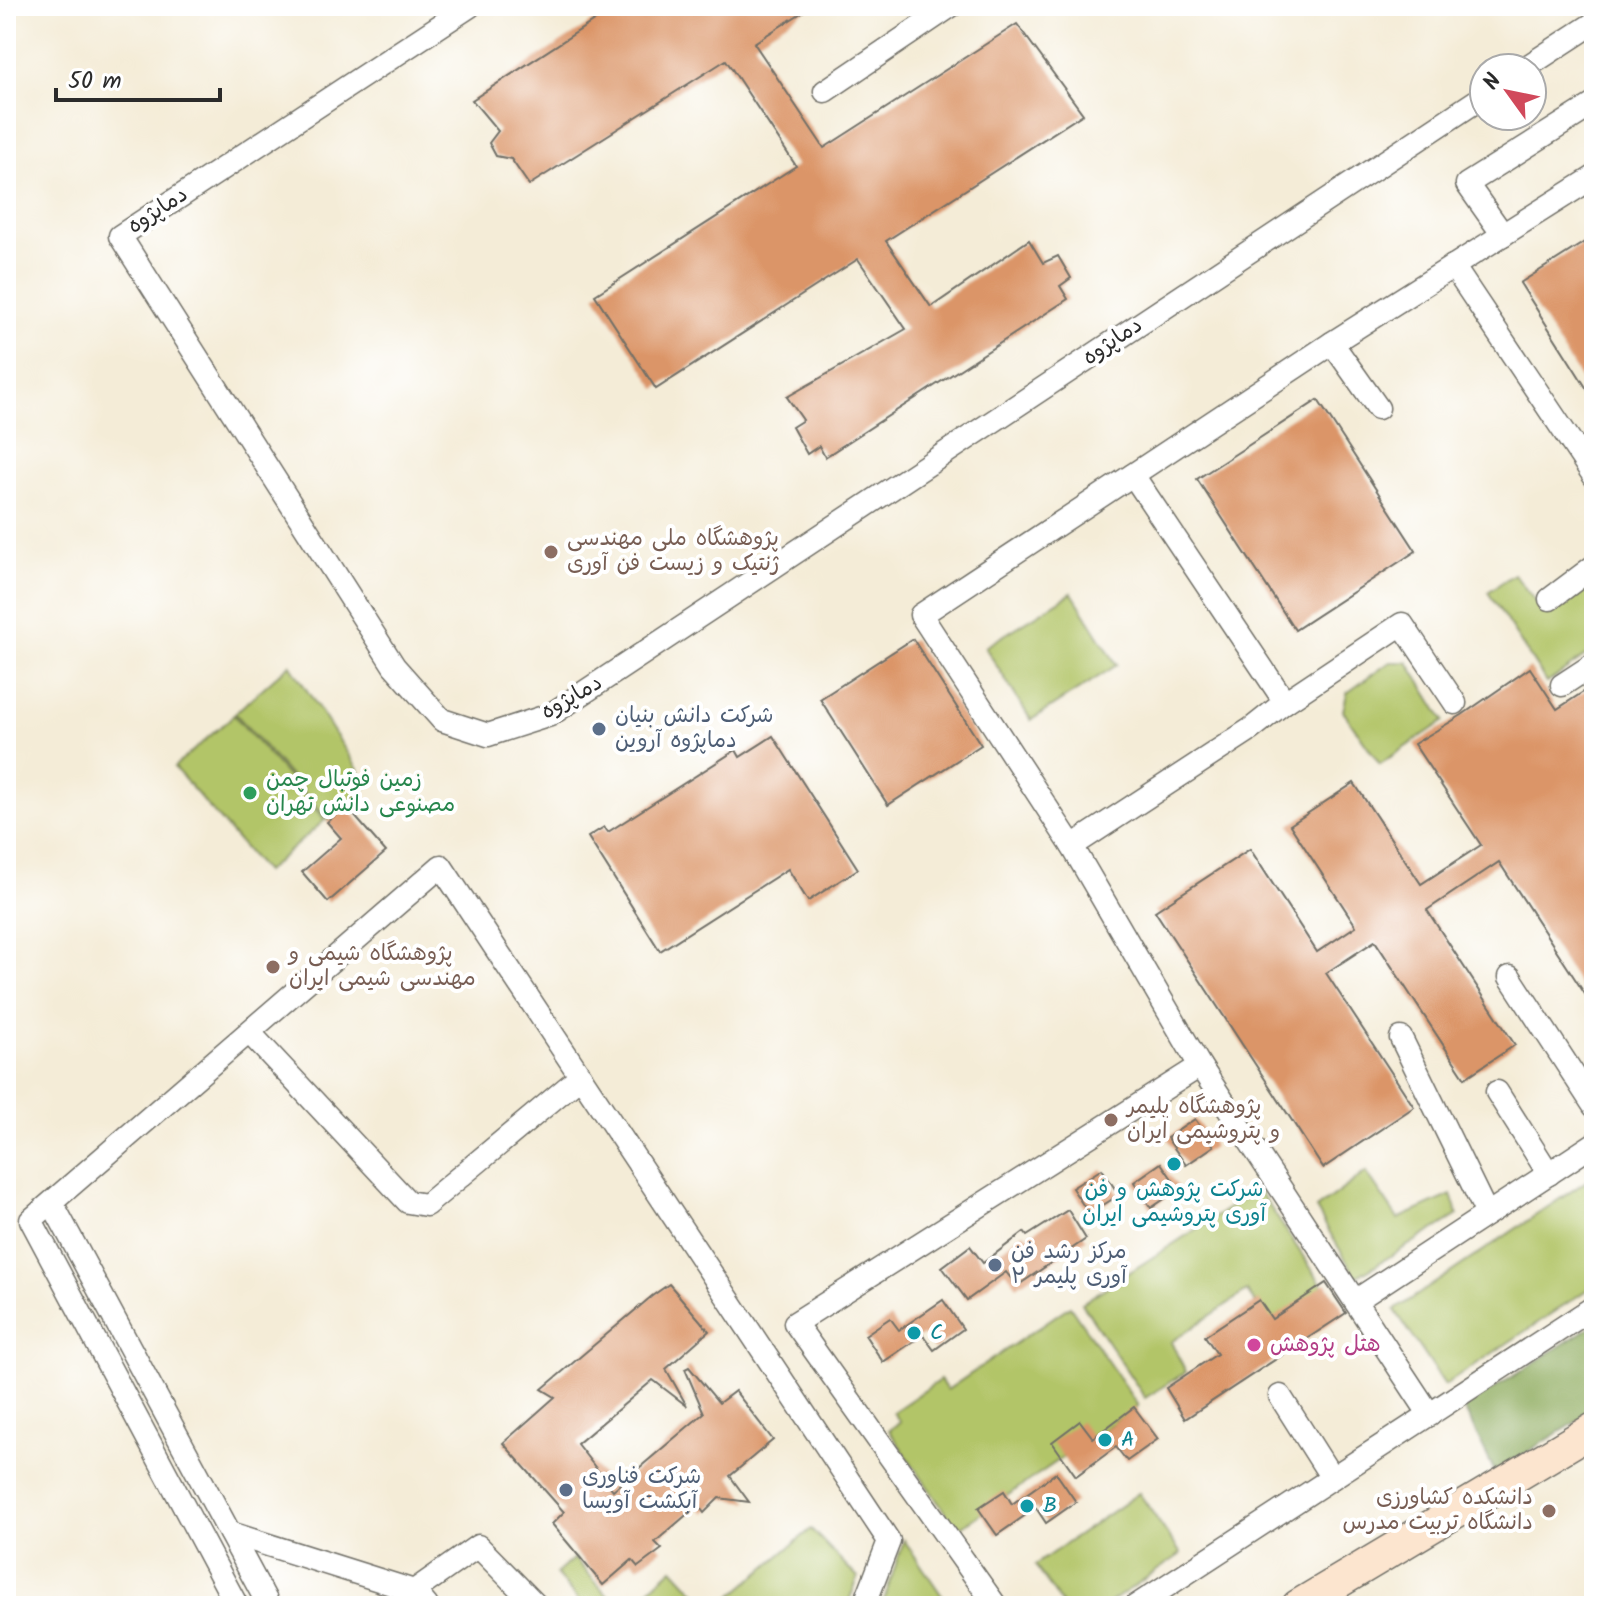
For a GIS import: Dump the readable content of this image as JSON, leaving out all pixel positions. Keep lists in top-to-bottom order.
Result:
{
  "streets": {
    "street": ["دماپژوه"]
  },
  "places": [
    "پژوهشگاه ملی مهندسی ژنتیک و زیست فن آوری",
    "شرکت دانش بنیان دماپژوه آروین",
    "زمین فوتبال چمن مصنوعی دانش تهران",
    "پژوهشگاه شیمی و مهندسی شیمی ایران",
    "پژوهشگاه پلیمر و پتروشیمی ایران",
    "شرکت پژوهش و فن آوری پتروشیمی ایران",
    "مرکز رشد فن آوری پلیمر ۲",
    "C",
    "هتل پژوهش",
    "A",
    "شرکت فناوری آبکشت آویسا",
    "B",
    "دانشکده کشاورزی دانشگاه تربیت مدرس"
  ],
  "scale_bar": "50 m",
  "north": "top left"
}
